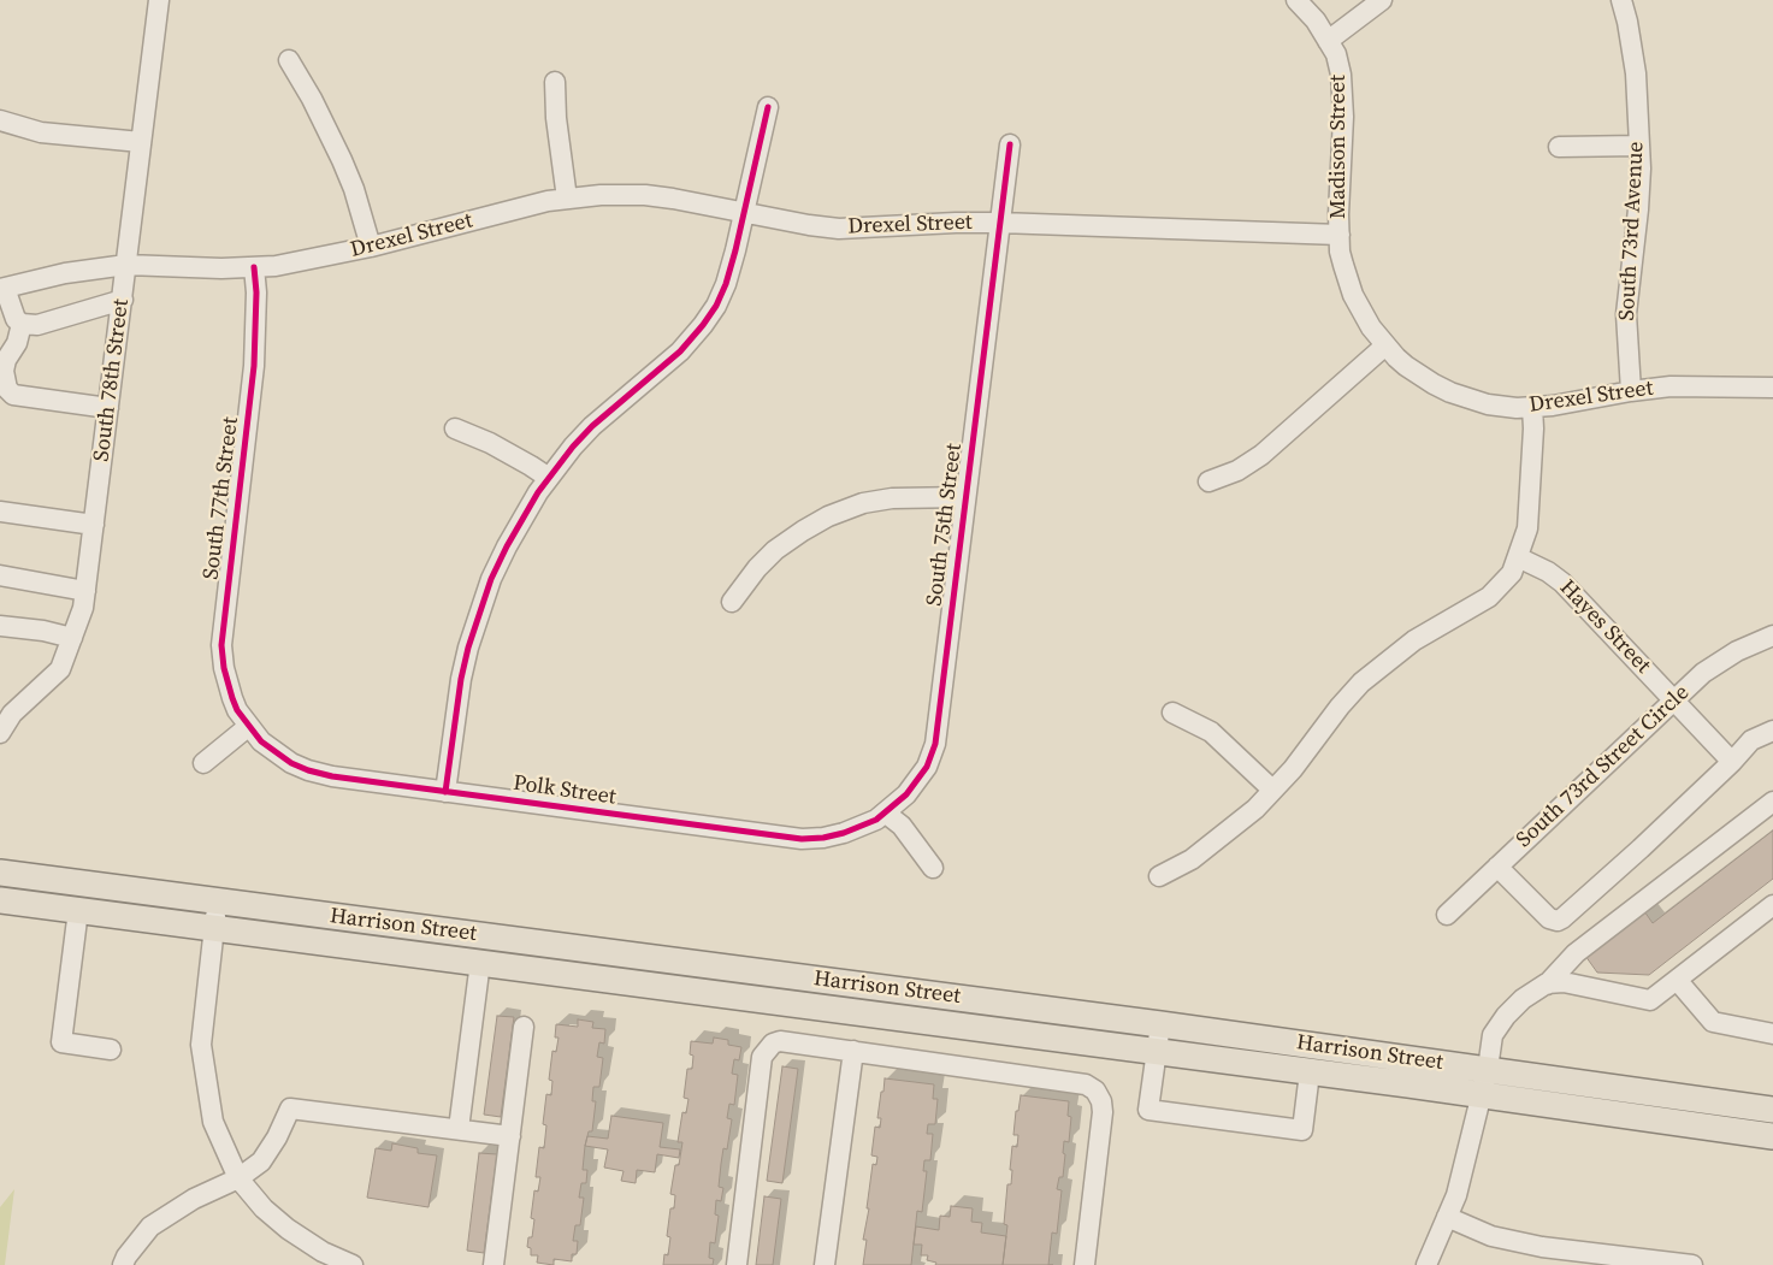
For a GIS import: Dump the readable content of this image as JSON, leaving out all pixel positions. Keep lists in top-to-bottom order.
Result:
{
  "streets": {
    "main road": ["Harrison Street"],
    "street": [
      "Madison Street",
      "Drexel Street",
      "South 73rd Avenue",
      "South 78th Street",
      "South 77th Street",
      "South 75th Street",
      "Hayes Street",
      "South 73rd Street Circle",
      "Polk Street"
    ]
  },
  "crossings": [
    ["Madison Street", "Drexel Street"],
    ["Drexel Street", "South 73rd Avenue"],
    ["Drexel Street", "South 78th Street"],
    ["Drexel Street", "South 77th Street"],
    ["Drexel Street", "South 75th Street"],
    ["South 77th Street", "Polk Street"],
    ["South 75th Street", "Polk Street"],
    ["Hayes Street", "South 73rd Street Circle"]
  ]
}
